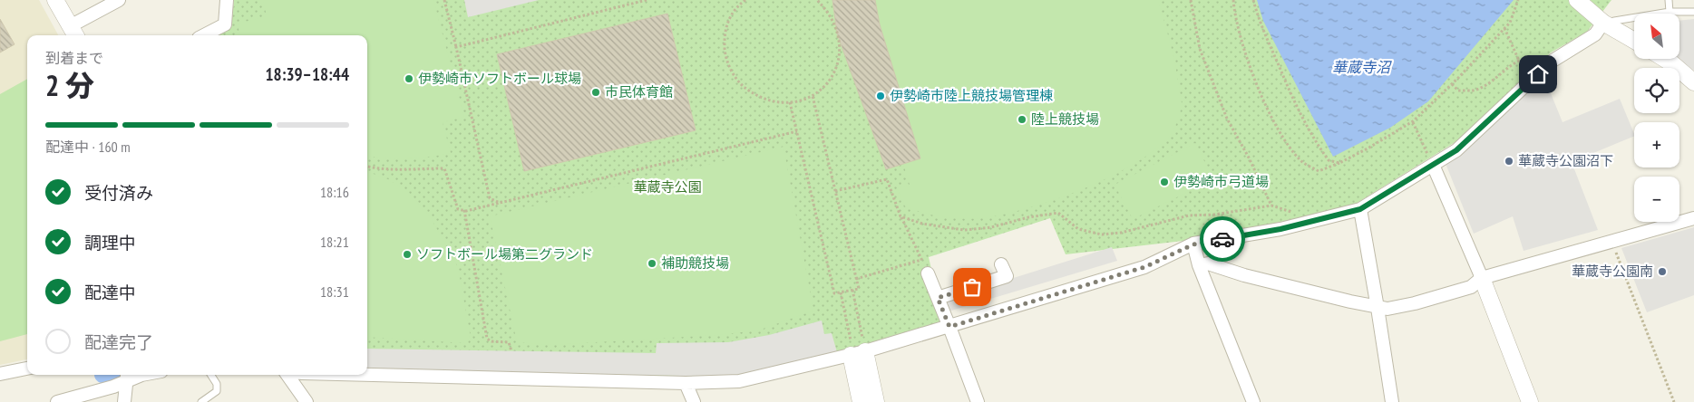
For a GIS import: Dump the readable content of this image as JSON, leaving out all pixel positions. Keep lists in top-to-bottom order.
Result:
{
  "water": ["華蔵寺沼"],
  "parks": ["華蔵寺公園"],
  "places": [
    "伊勢崎市ソフトボール球場",
    "市民体育館",
    "伊勢崎市陸上競技場管理棟",
    "陸上競技場",
    "華蔵寺公園沼下",
    "伊勢崎市弓道場",
    "ソフトボール場第二グランド",
    "補助競技場",
    "華蔵寺公園南"
  ],
  "north": "top left",
  "page": {
    "map_buttons": ["+", "−"],
    "heading": ["2 分", "到着まで", "18:39–18:44"],
    "bar": "配達中 · 160 m",
    "list": [
      ["受付済み", "18:16"],
      ["調理中", "18:21"],
      ["配達中", "18:31"],
      "配達完了"
    ]
  }
}
